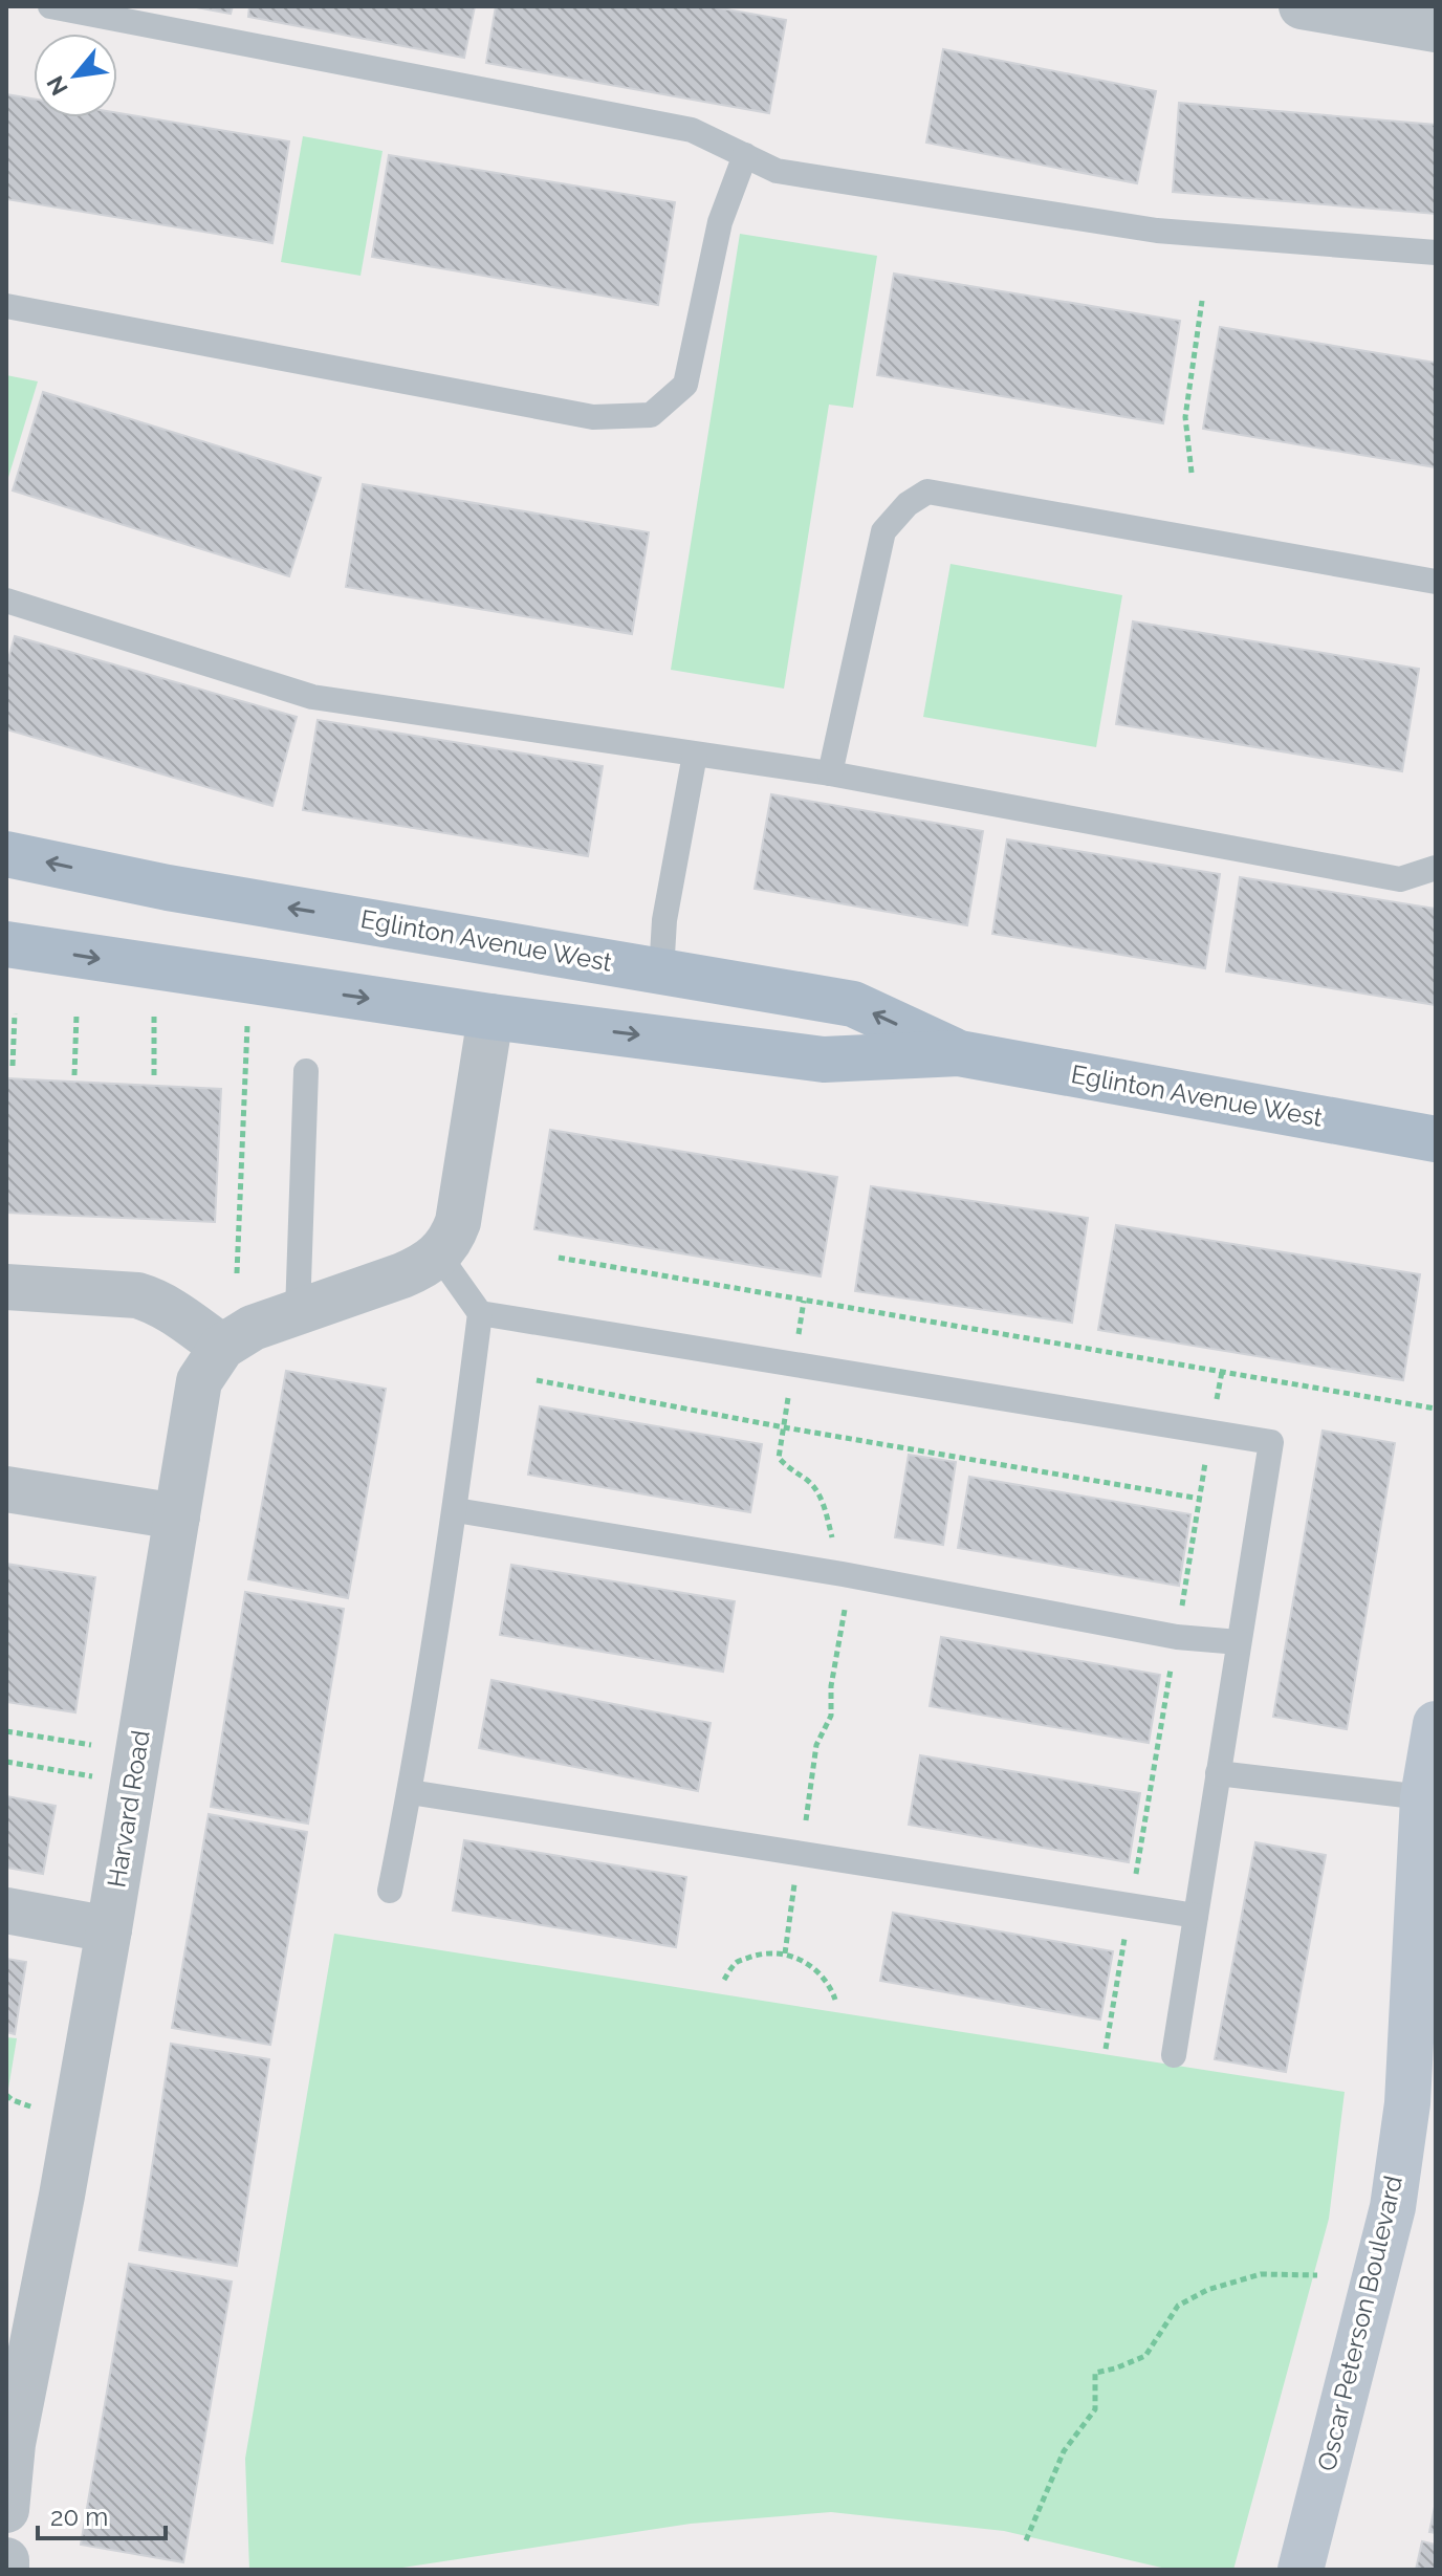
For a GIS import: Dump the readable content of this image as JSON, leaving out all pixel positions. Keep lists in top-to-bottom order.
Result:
{
  "streets": {
    "main road": ["Eglinton Avenue West"],
    "street": ["Harvard Road", "Oscar Peterson Boulevard"]
  },
  "scale_bar": "20 m",
  "north": "bottom left"
}
